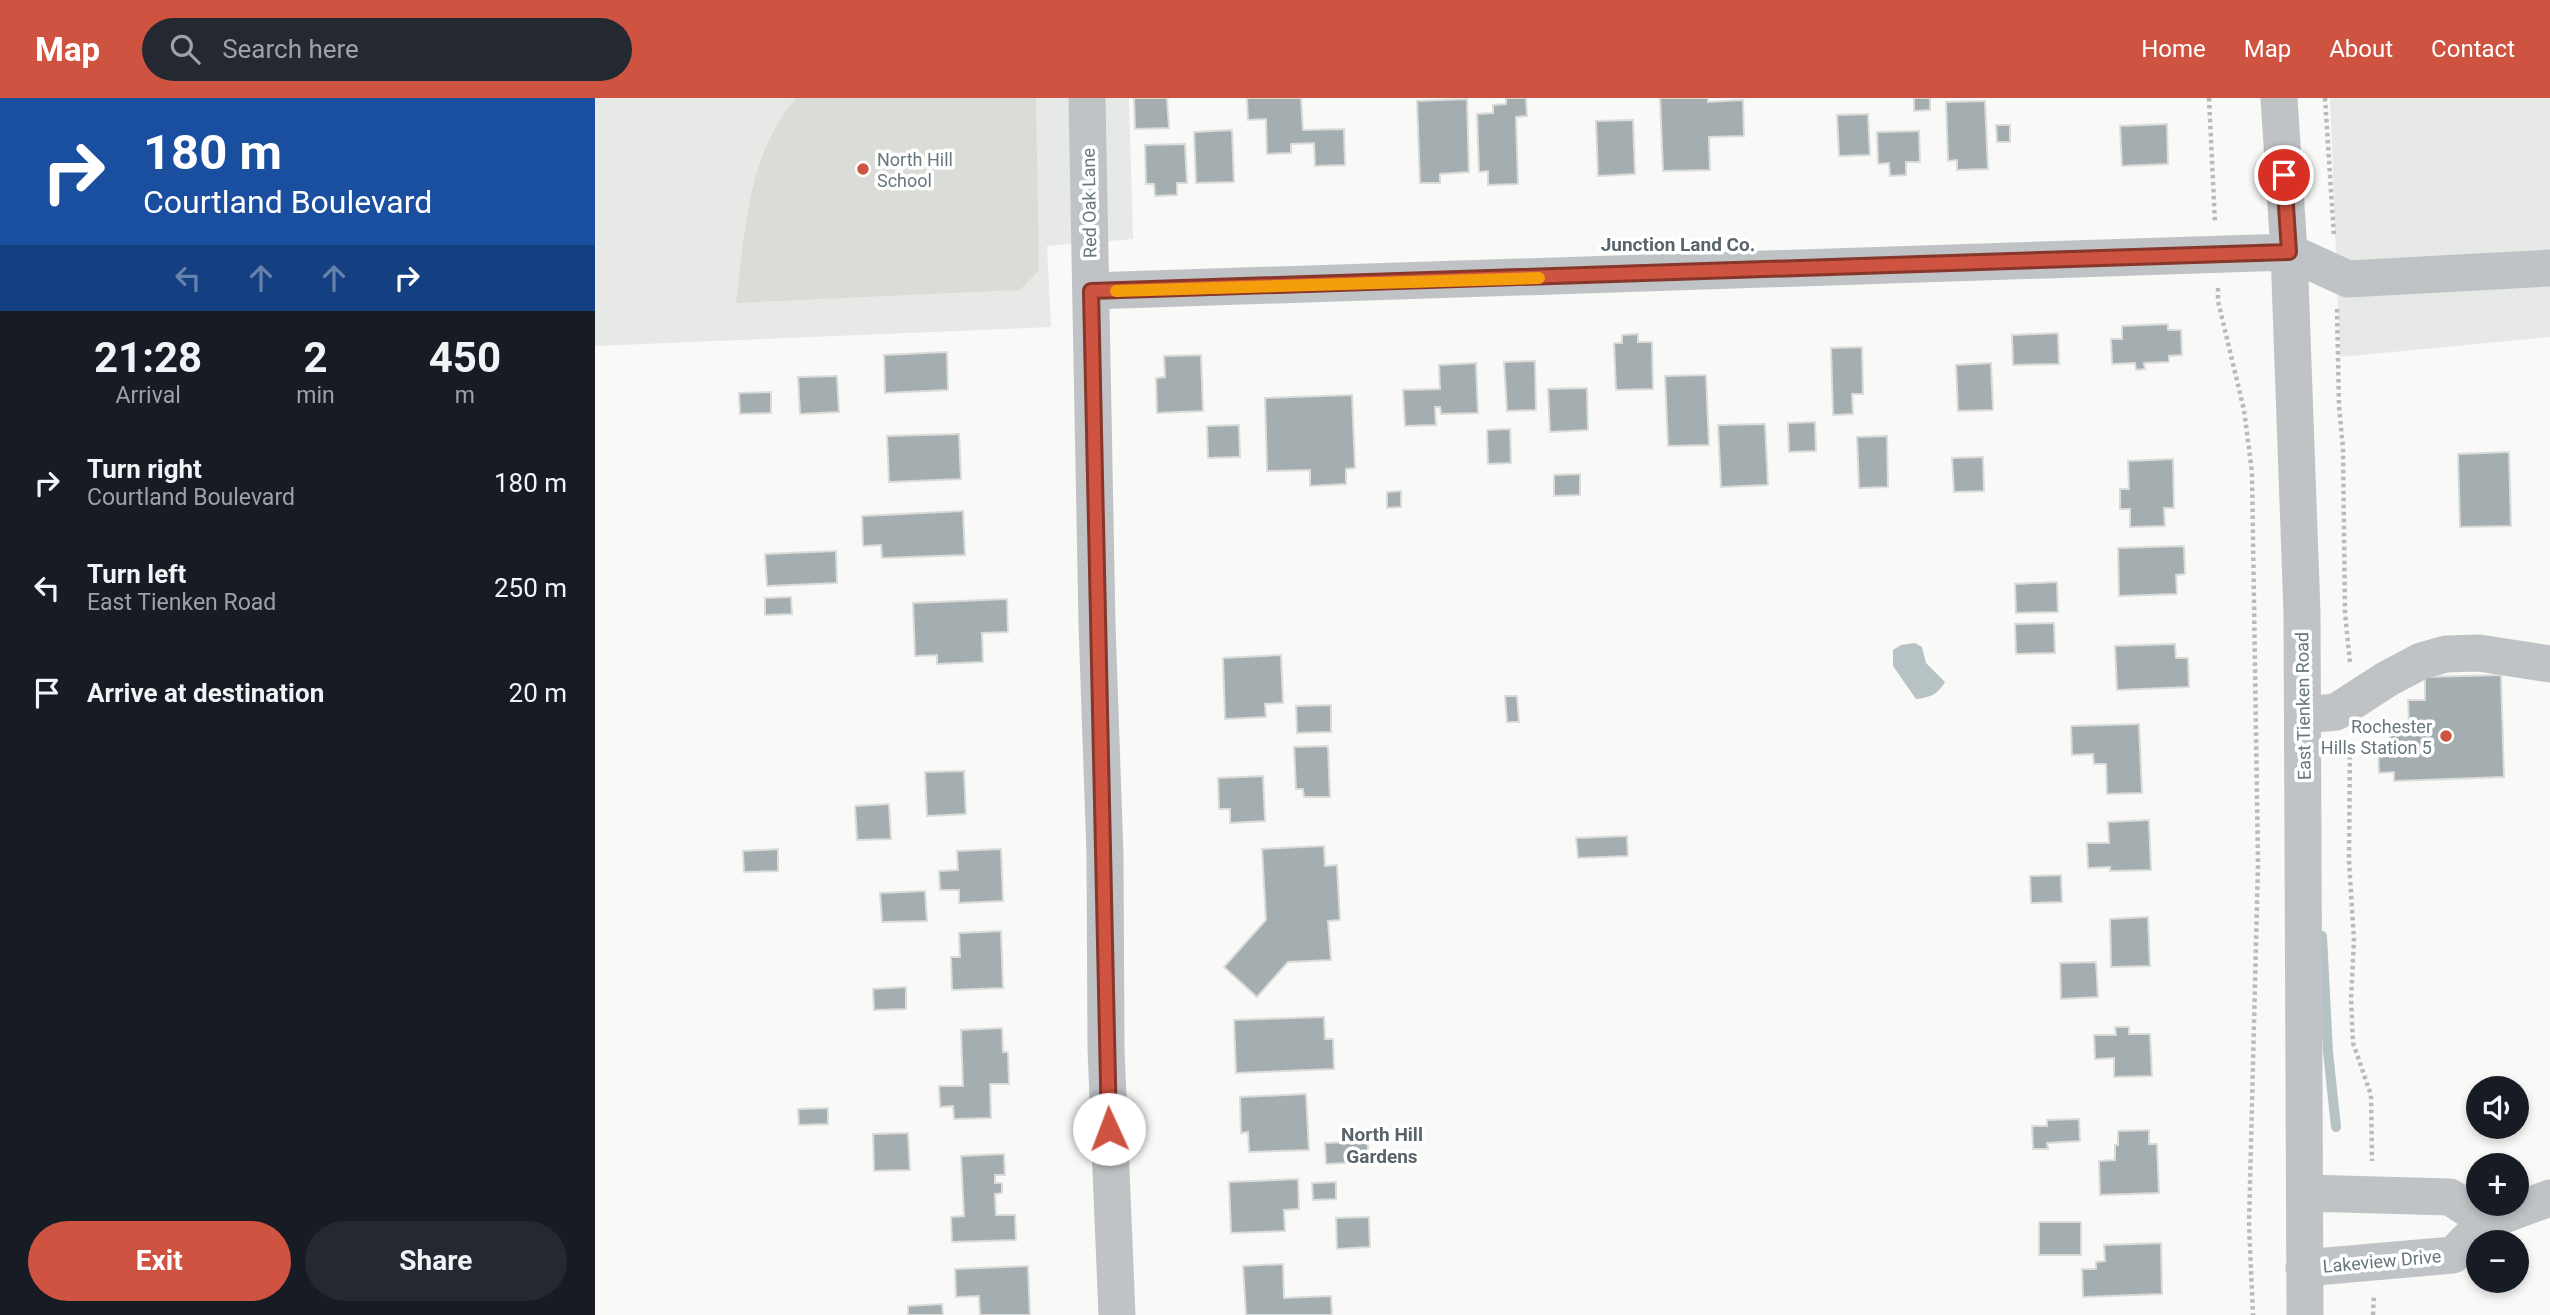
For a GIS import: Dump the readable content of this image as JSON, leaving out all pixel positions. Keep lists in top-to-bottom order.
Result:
{
  "streets": {
    "street": ["Red Oak Lane", "East Tienken Road", "Lakeview Drive"]
  },
  "crossings": [
    ["East Tienken Road", "Lakeview Drive"]
  ],
  "districts": ["Junction Land Co.", "North Hill Gardens"],
  "places": ["North Hill School", "Rochester Hills Station 5"],
  "page": {
    "header": "Map",
    "search": "Search here",
    "nav": [
      "Home",
      "Map",
      "About",
      "Contact"
    ],
    "turn": ["180 m", "Courtland Boulevard"],
    "eta": [
      "21:28",
      "Arrival",
      "2",
      "min",
      "450",
      "m"
    ],
    "list": [
      {
        "name": "Turn right",
        "note": "Courtland Boulevard",
        "value": "180 m"
      },
      {
        "name": "Turn left",
        "note": "East Tienken Road",
        "value": "250 m"
      },
      {
        "name": "Arrive at destination",
        "value": "20 m"
      }
    ],
    "map_buttons": ["+", "−"],
    "buttons": ["Exit", "Share"]
  }
}
